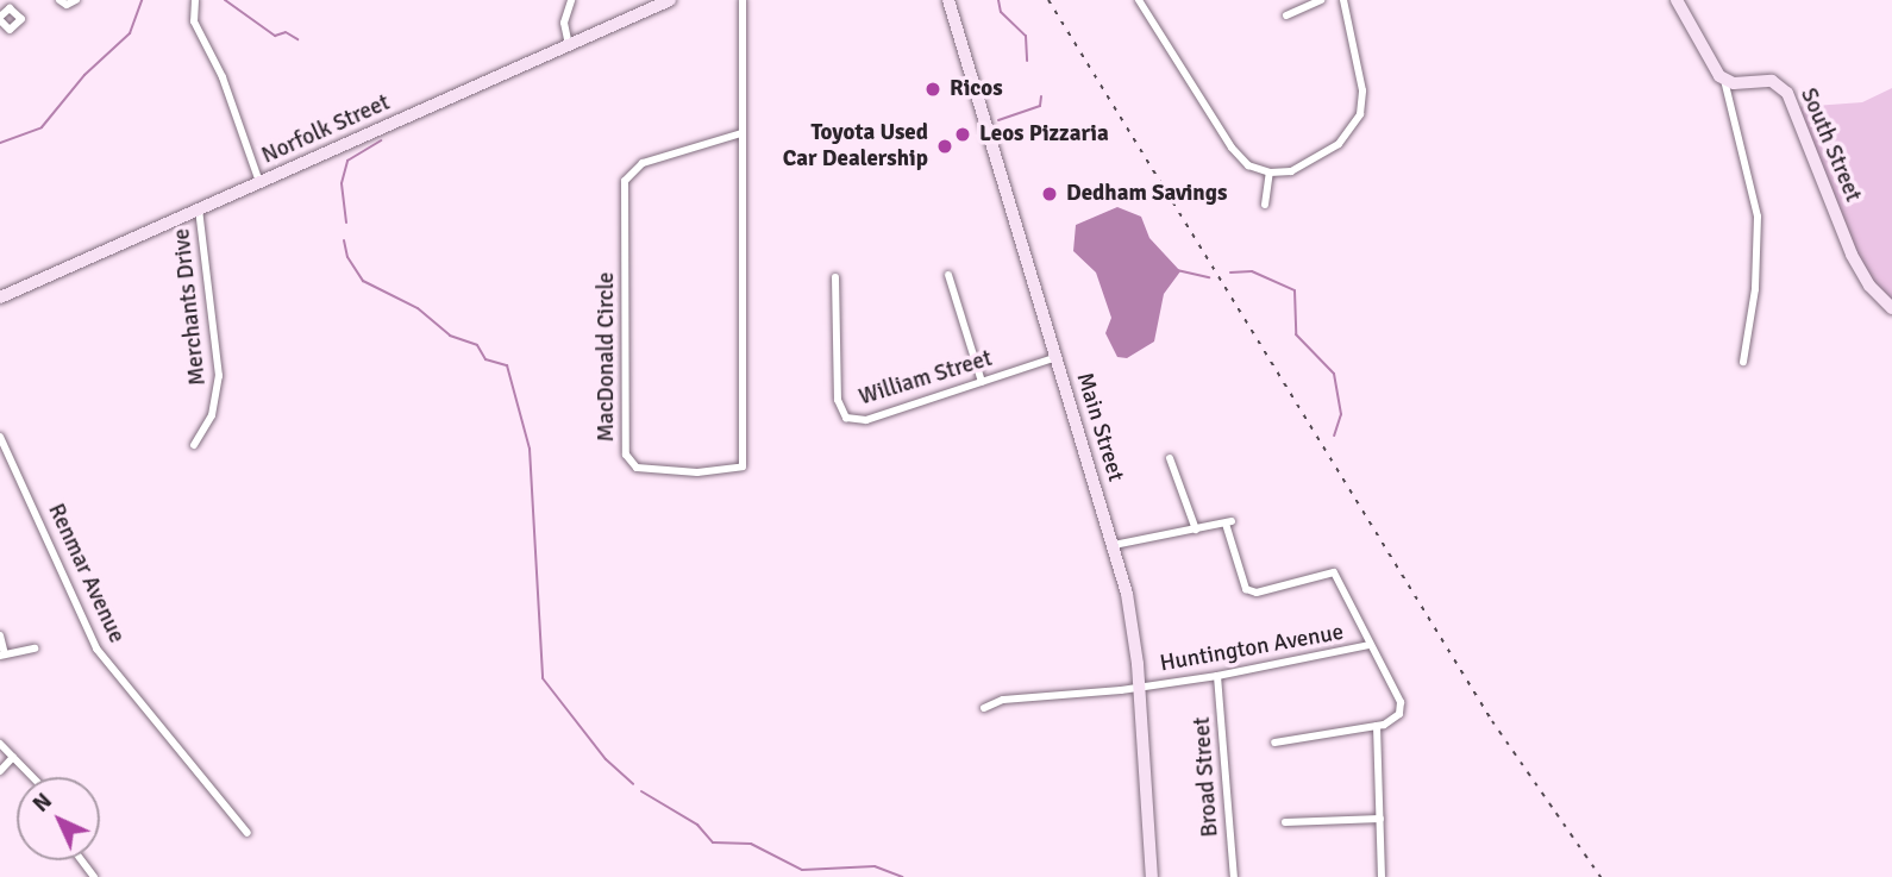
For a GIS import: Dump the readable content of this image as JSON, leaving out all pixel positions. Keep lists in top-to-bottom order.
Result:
{
  "streets": {
    "main road": ["Norfolk Street", "South Street", "Main Street"],
    "street": [
      "Merchants Drive",
      "MacDonald Circle",
      "William Street",
      "Renmar Avenue",
      "Huntington Avenue",
      "Broad Street"
    ]
  },
  "crossings": [
    ["Norfolk Street", "Merchants Drive"],
    ["William Street", "Main Street"],
    ["Main Street", "Huntington Avenue"],
    ["Huntington Avenue", "Broad Street"]
  ],
  "places": [
    "Ricos",
    "Leos Pizzaria",
    "Toyota Used Car Dealership",
    "Dedham Savings"
  ],
  "north": "top left"
}
